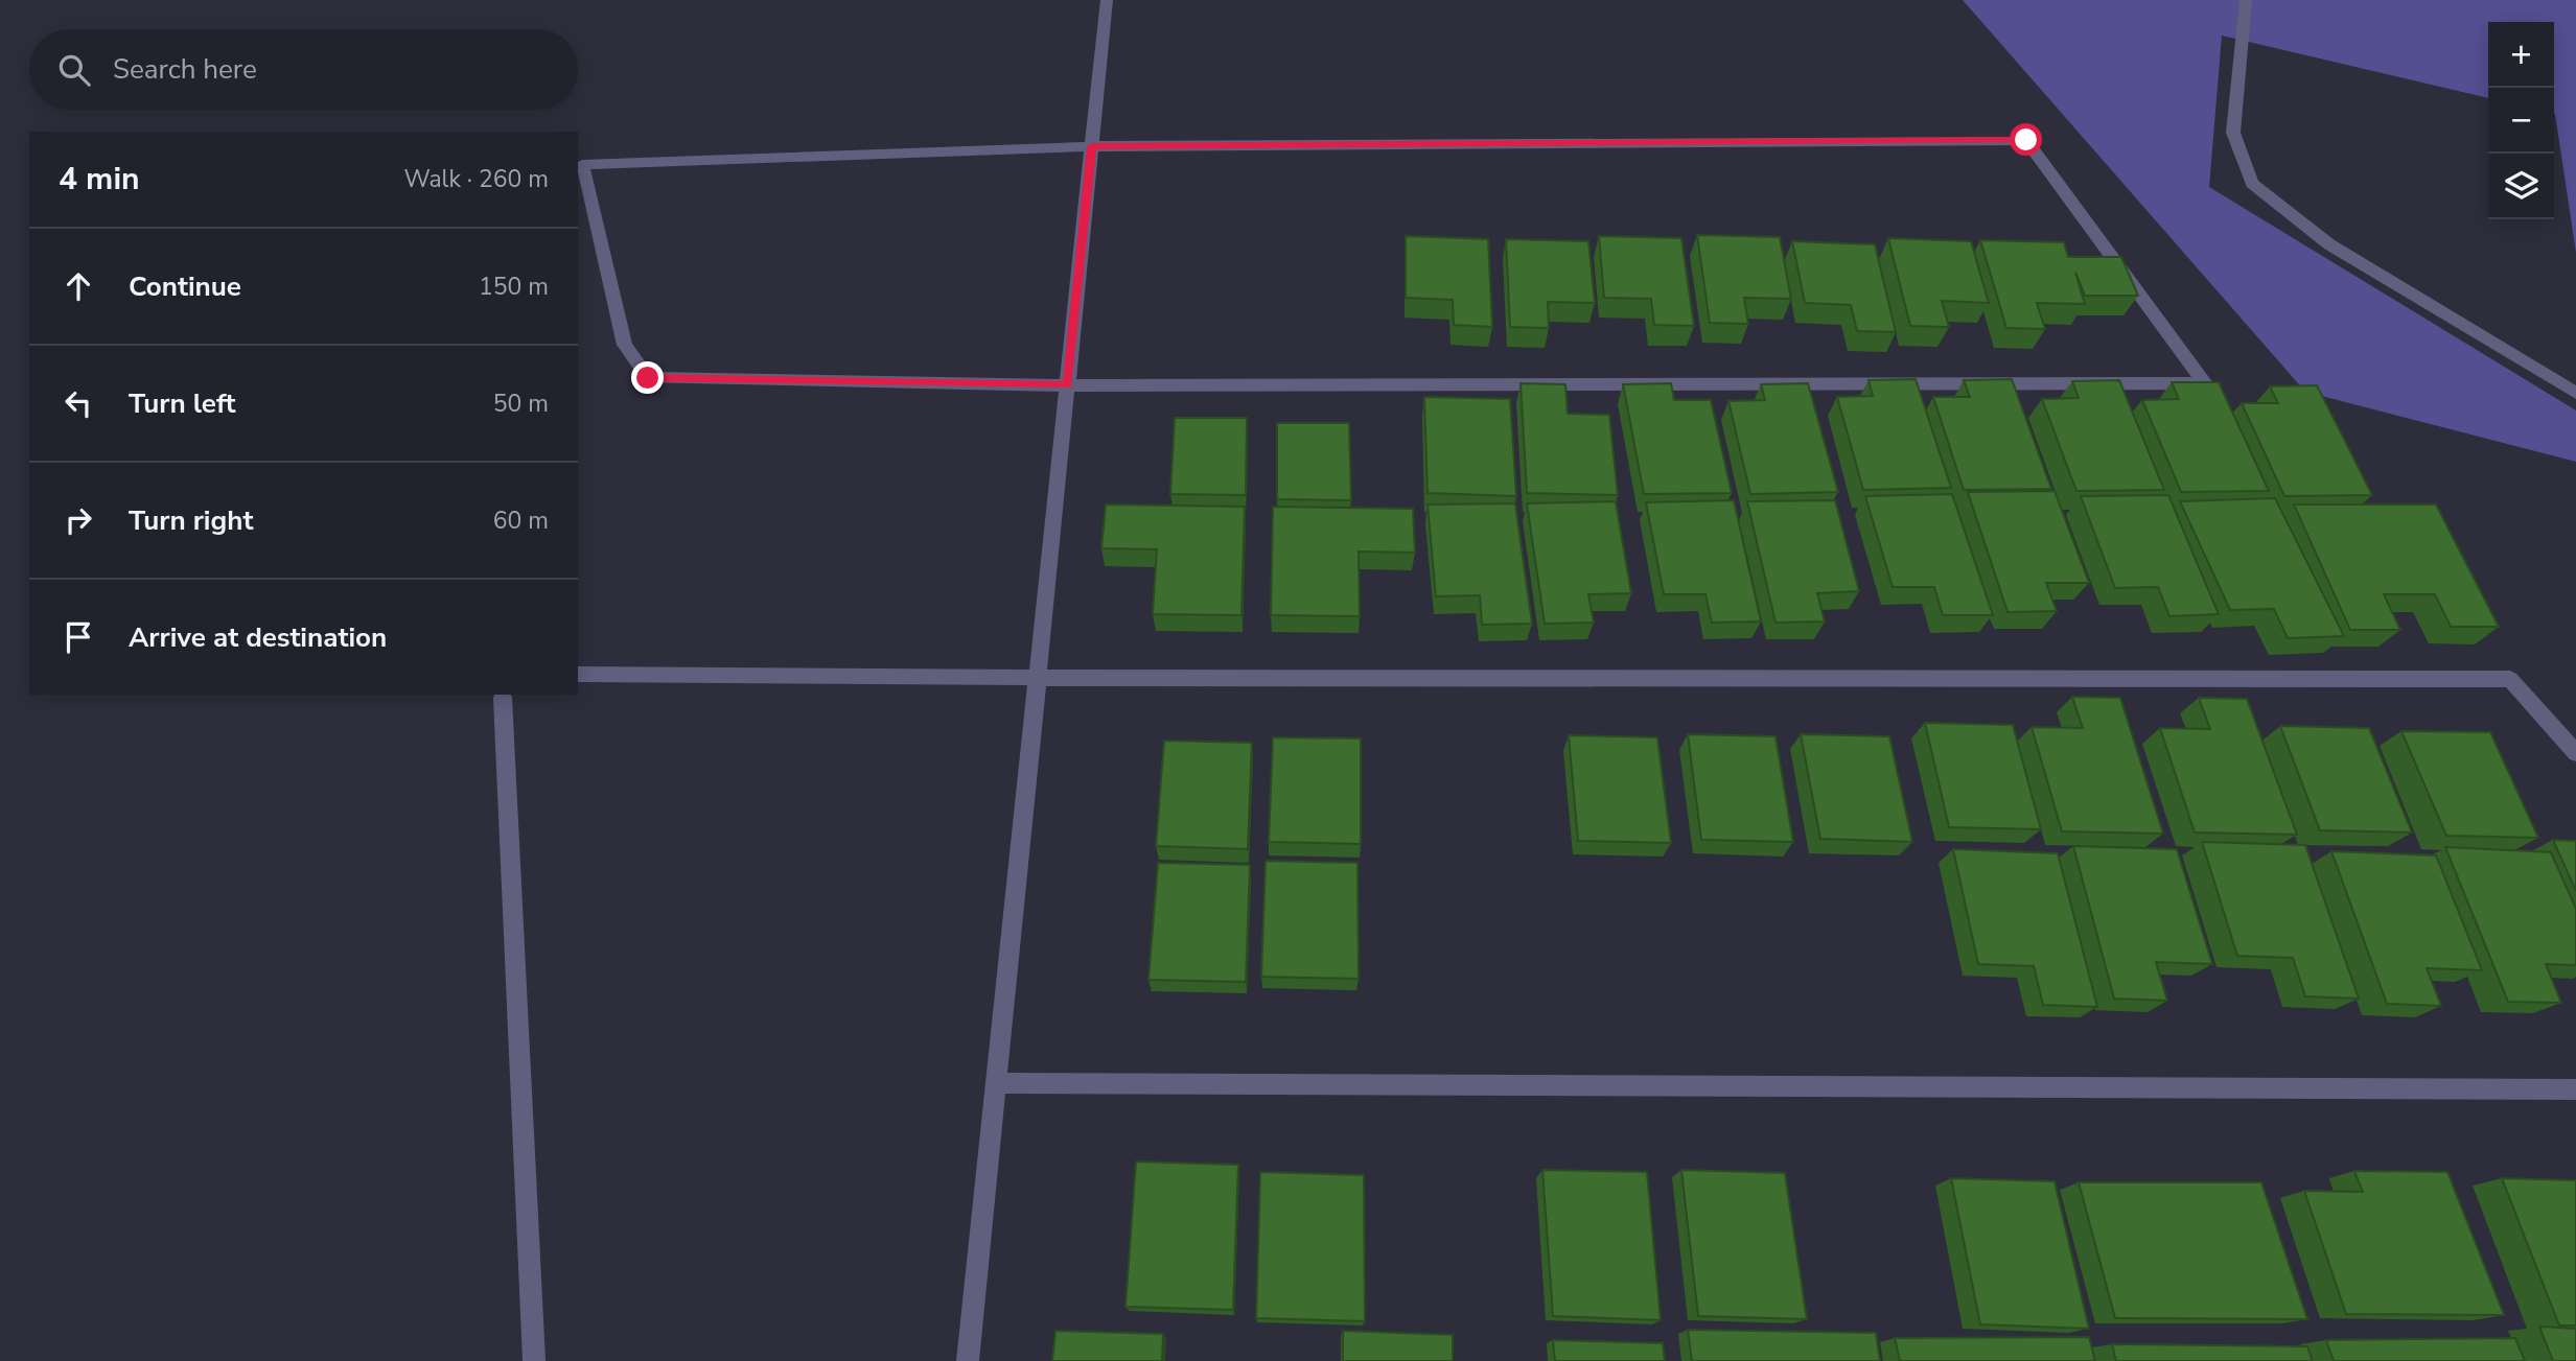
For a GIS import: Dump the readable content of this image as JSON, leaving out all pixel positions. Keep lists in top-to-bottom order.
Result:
{
  "page": {
    "map_buttons": ["+", "−"],
    "search": "Search here",
    "heading": ["4 min", "Walk · 260 m"],
    "list": [
      ["Continue", "150 m"],
      ["Turn left", "50 m"],
      ["Turn right", "60 m"],
      "Arrive at destination"
    ]
  }
}
